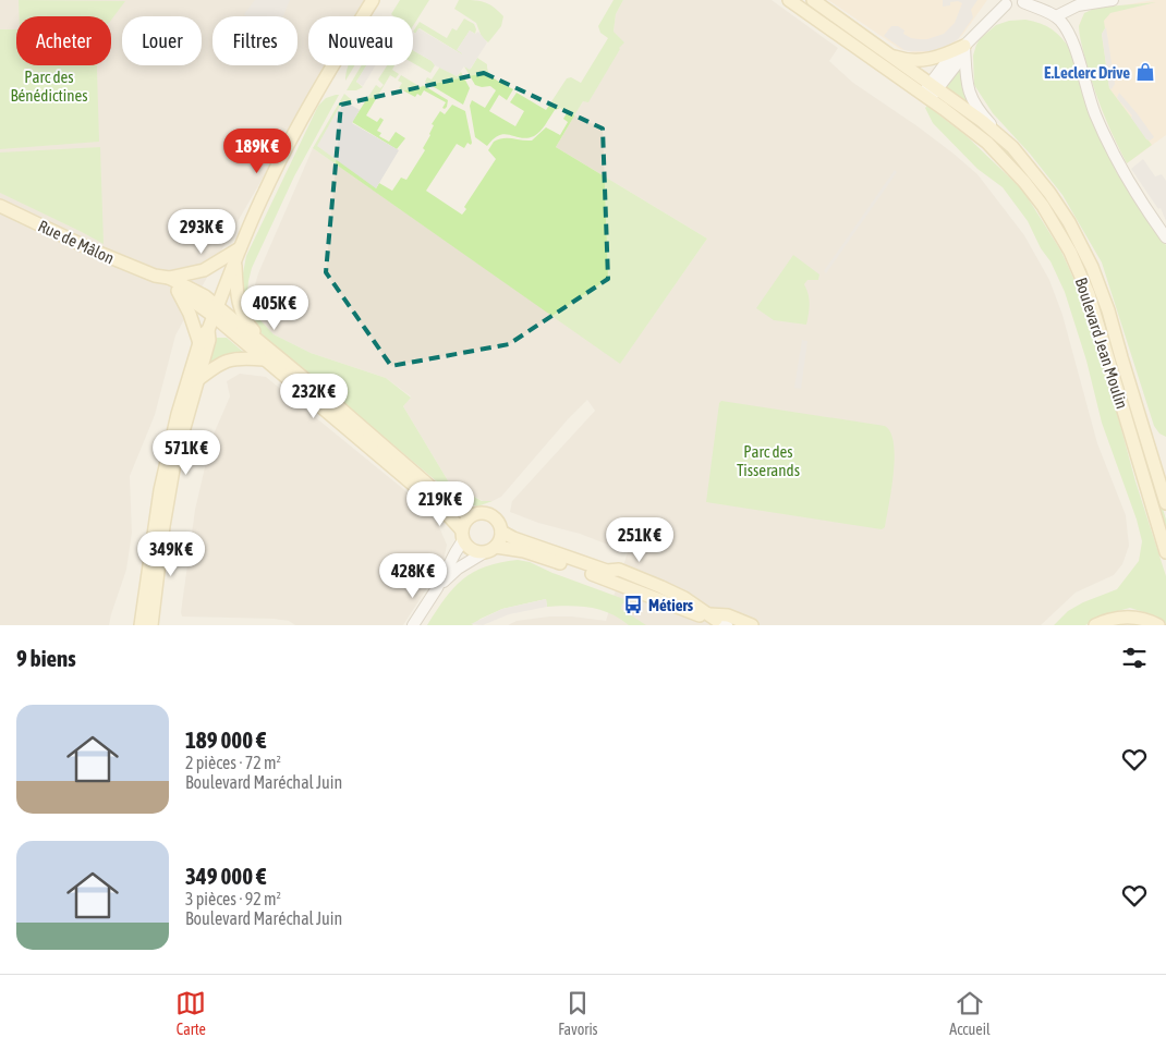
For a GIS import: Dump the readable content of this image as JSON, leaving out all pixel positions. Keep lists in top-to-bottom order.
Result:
{
  "streets": {
    "main road": ["Rue de Mâlon", "Boulevard Jean Moulin"]
  },
  "parks": ["Parc des Bénédictines", "Parc des Tisserands"],
  "places": {
    "shop": ["E.Leclerc Drive"],
    "bus stop": ["Métiers"]
  },
  "page": {
    "chip": [
      "Acheter",
      "Louer",
      "Filtres",
      "Nouveau"
    ],
    "price": [
      "189K €",
      "293K €",
      "405K €",
      "232K €",
      "571K €",
      "219K €",
      "251K €",
      "349K €",
      "428K €"
    ],
    "heading": "9 biens",
    "list": [
      {
        "name": "189 000 €",
        "note": "2 pièces · 72 m² · Boulevard Maréchal Juin"
      },
      {
        "name": "349 000 €",
        "note": "3 pièces · 92 m² · Boulevard Maréchal Juin"
      }
    ],
    "tabs": ["Carte", "Favoris", "Accueil"]
  }
}
